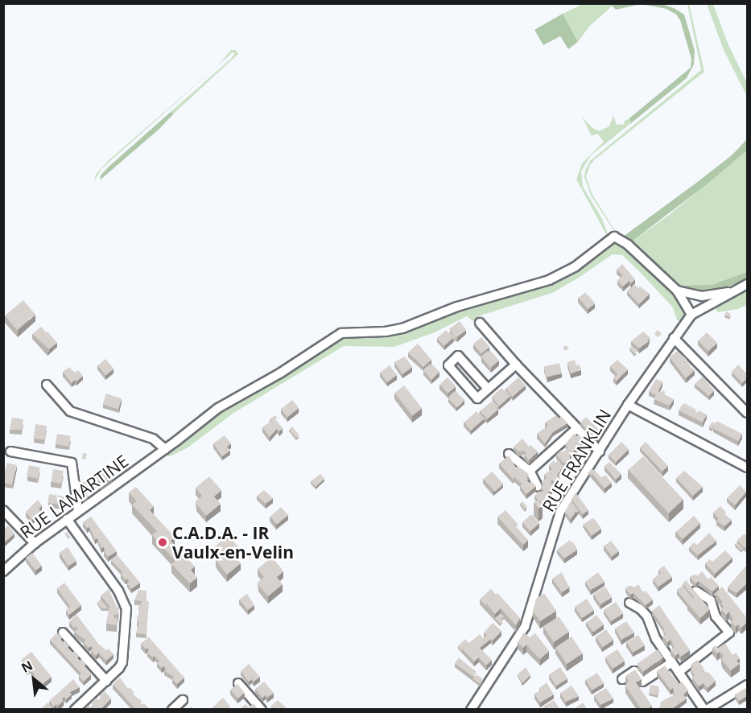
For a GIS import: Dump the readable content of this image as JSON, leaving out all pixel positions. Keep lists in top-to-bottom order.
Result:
{
  "streets": {
    "street": ["RUE FRANKLIN", "RUE LAMARTINE"]
  },
  "places": ["C.A.D.A. - IR Vaulx-en-Velin"],
  "north": "top left"
}
